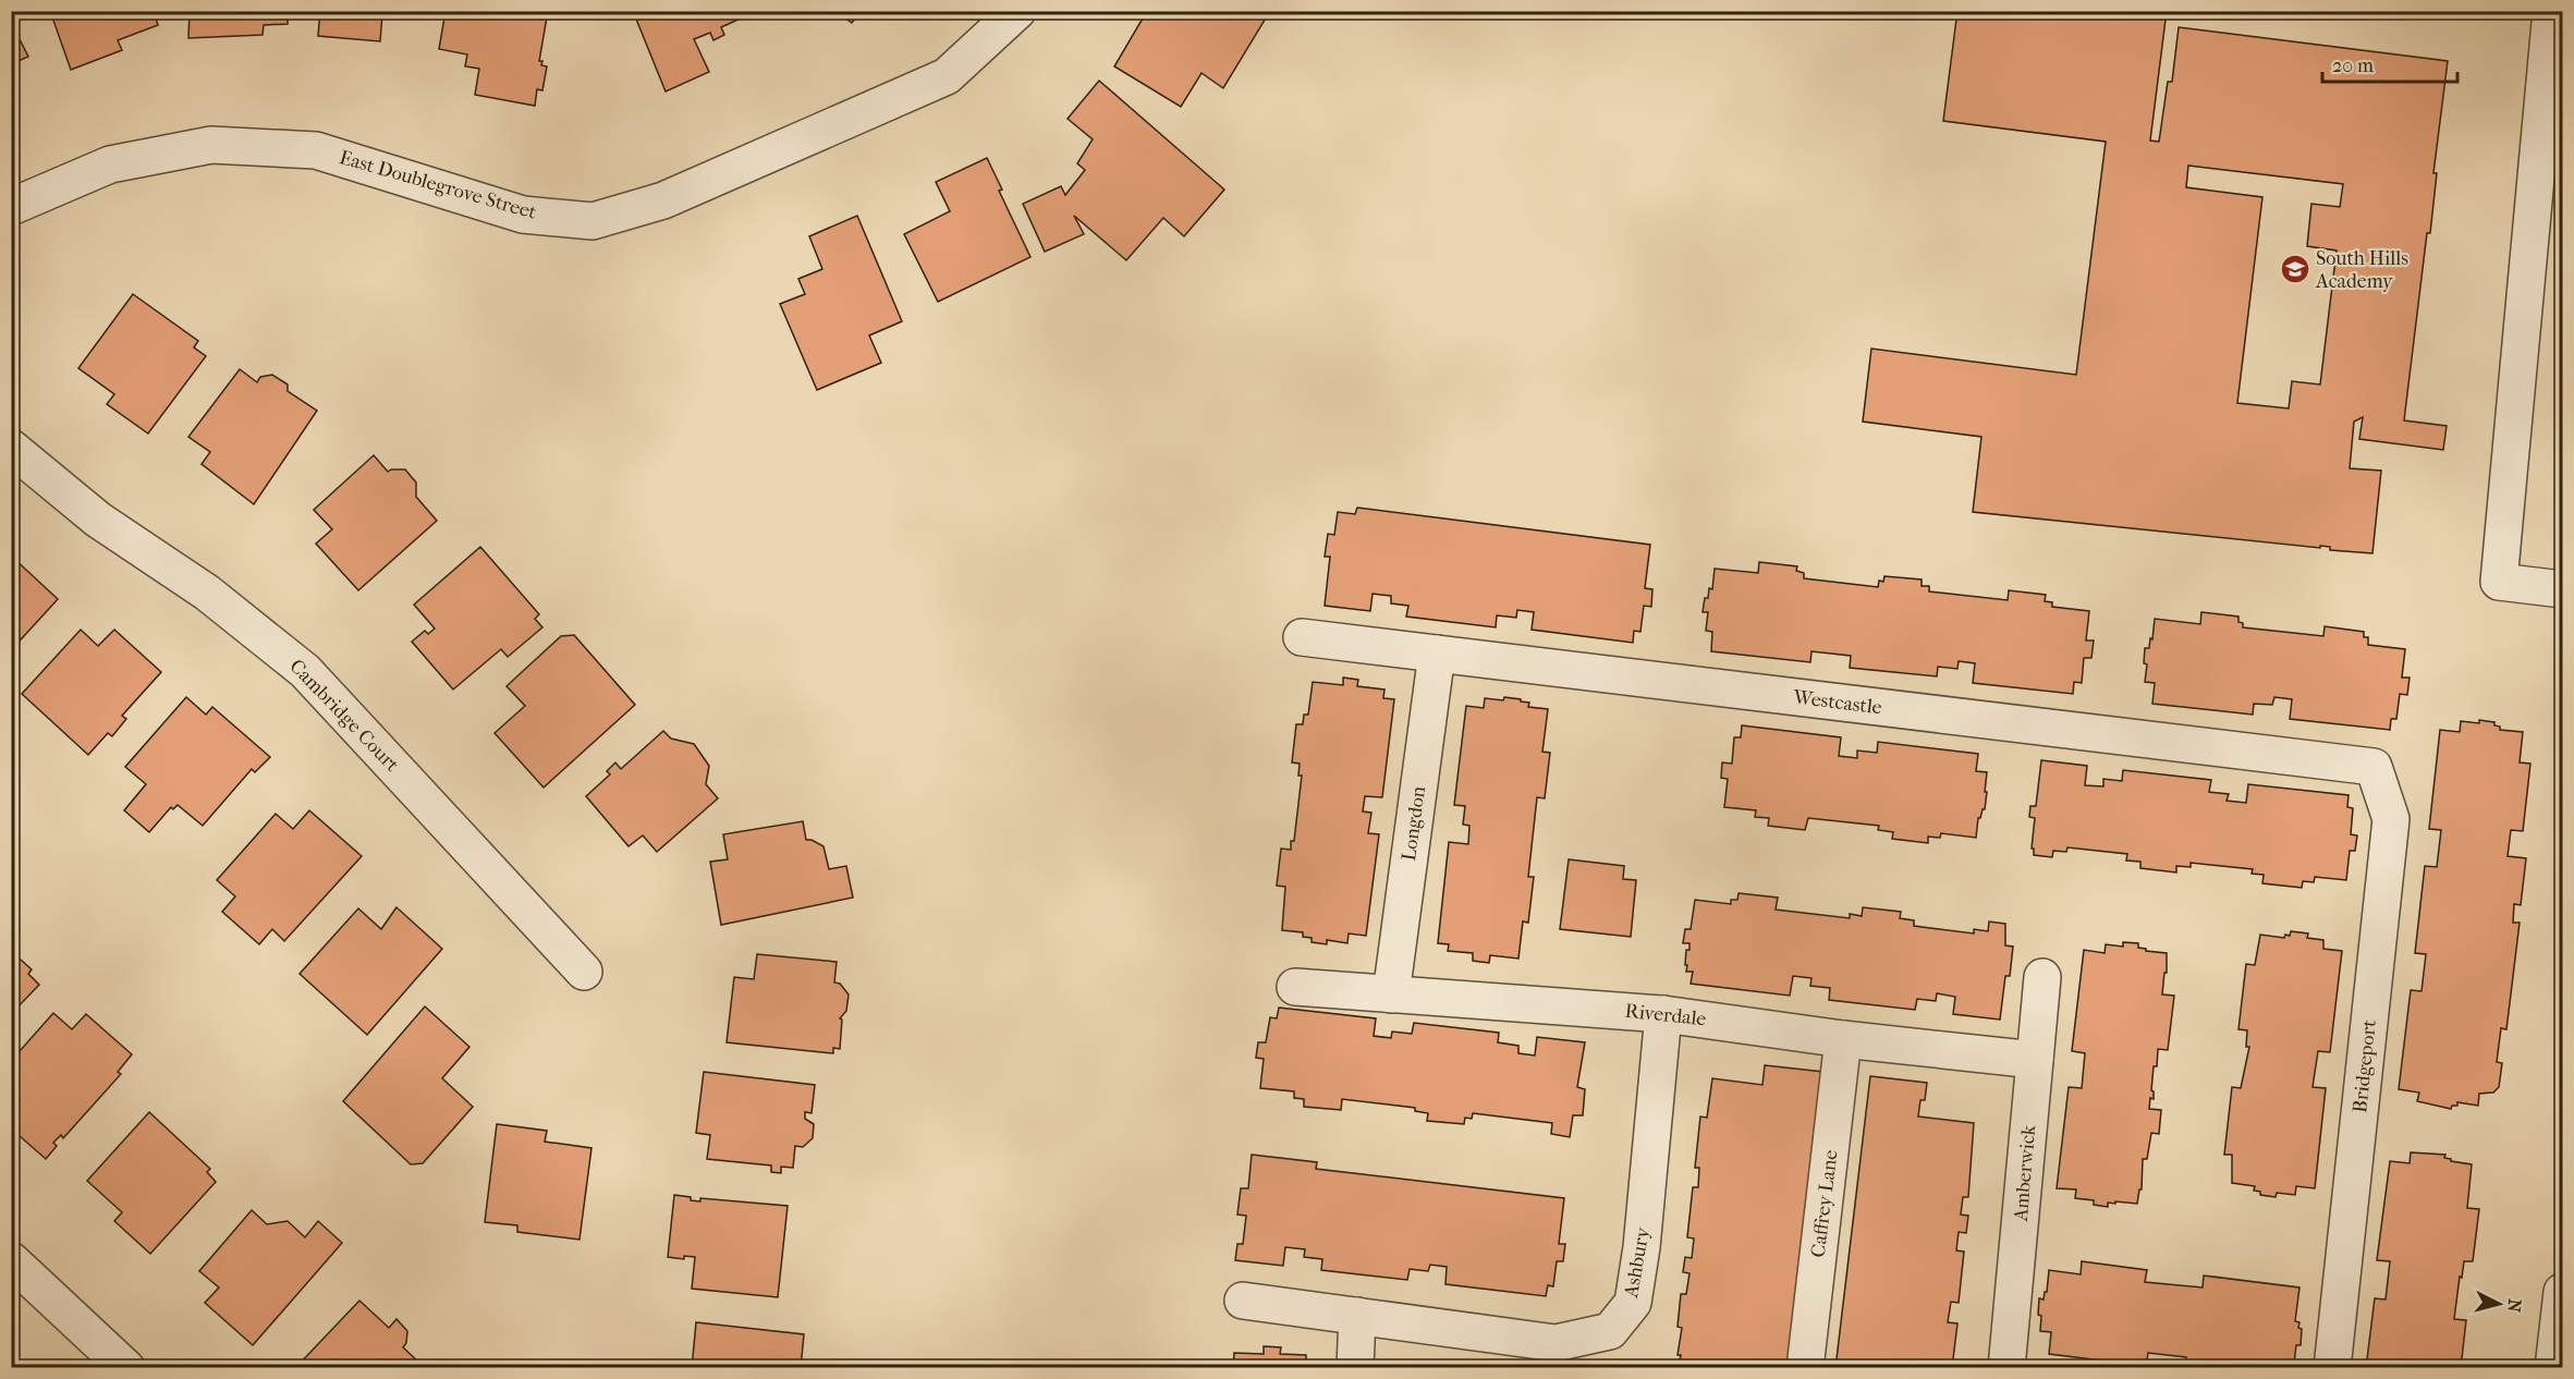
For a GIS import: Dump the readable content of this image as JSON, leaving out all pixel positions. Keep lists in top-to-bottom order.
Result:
{
  "streets": {
    "street": [
      "East Doublegrove Street",
      "Westcastle",
      "Cambridge Court",
      "Longdon",
      "Riverdale",
      "Bridgeport",
      "Amberwick",
      "Caffrey Lane",
      "Ashbury"
    ]
  },
  "crossings": [
    ["Westcastle", "Longdon"],
    ["Westcastle", "Bridgeport"],
    ["Longdon", "Riverdale"],
    ["Riverdale", "Amberwick"],
    ["Riverdale", "Caffrey Lane"],
    ["Riverdale", "Ashbury"]
  ],
  "places": {
    "school or university": ["South Hills Academy"]
  },
  "scale_bar": "20 m",
  "north": "right"
}
